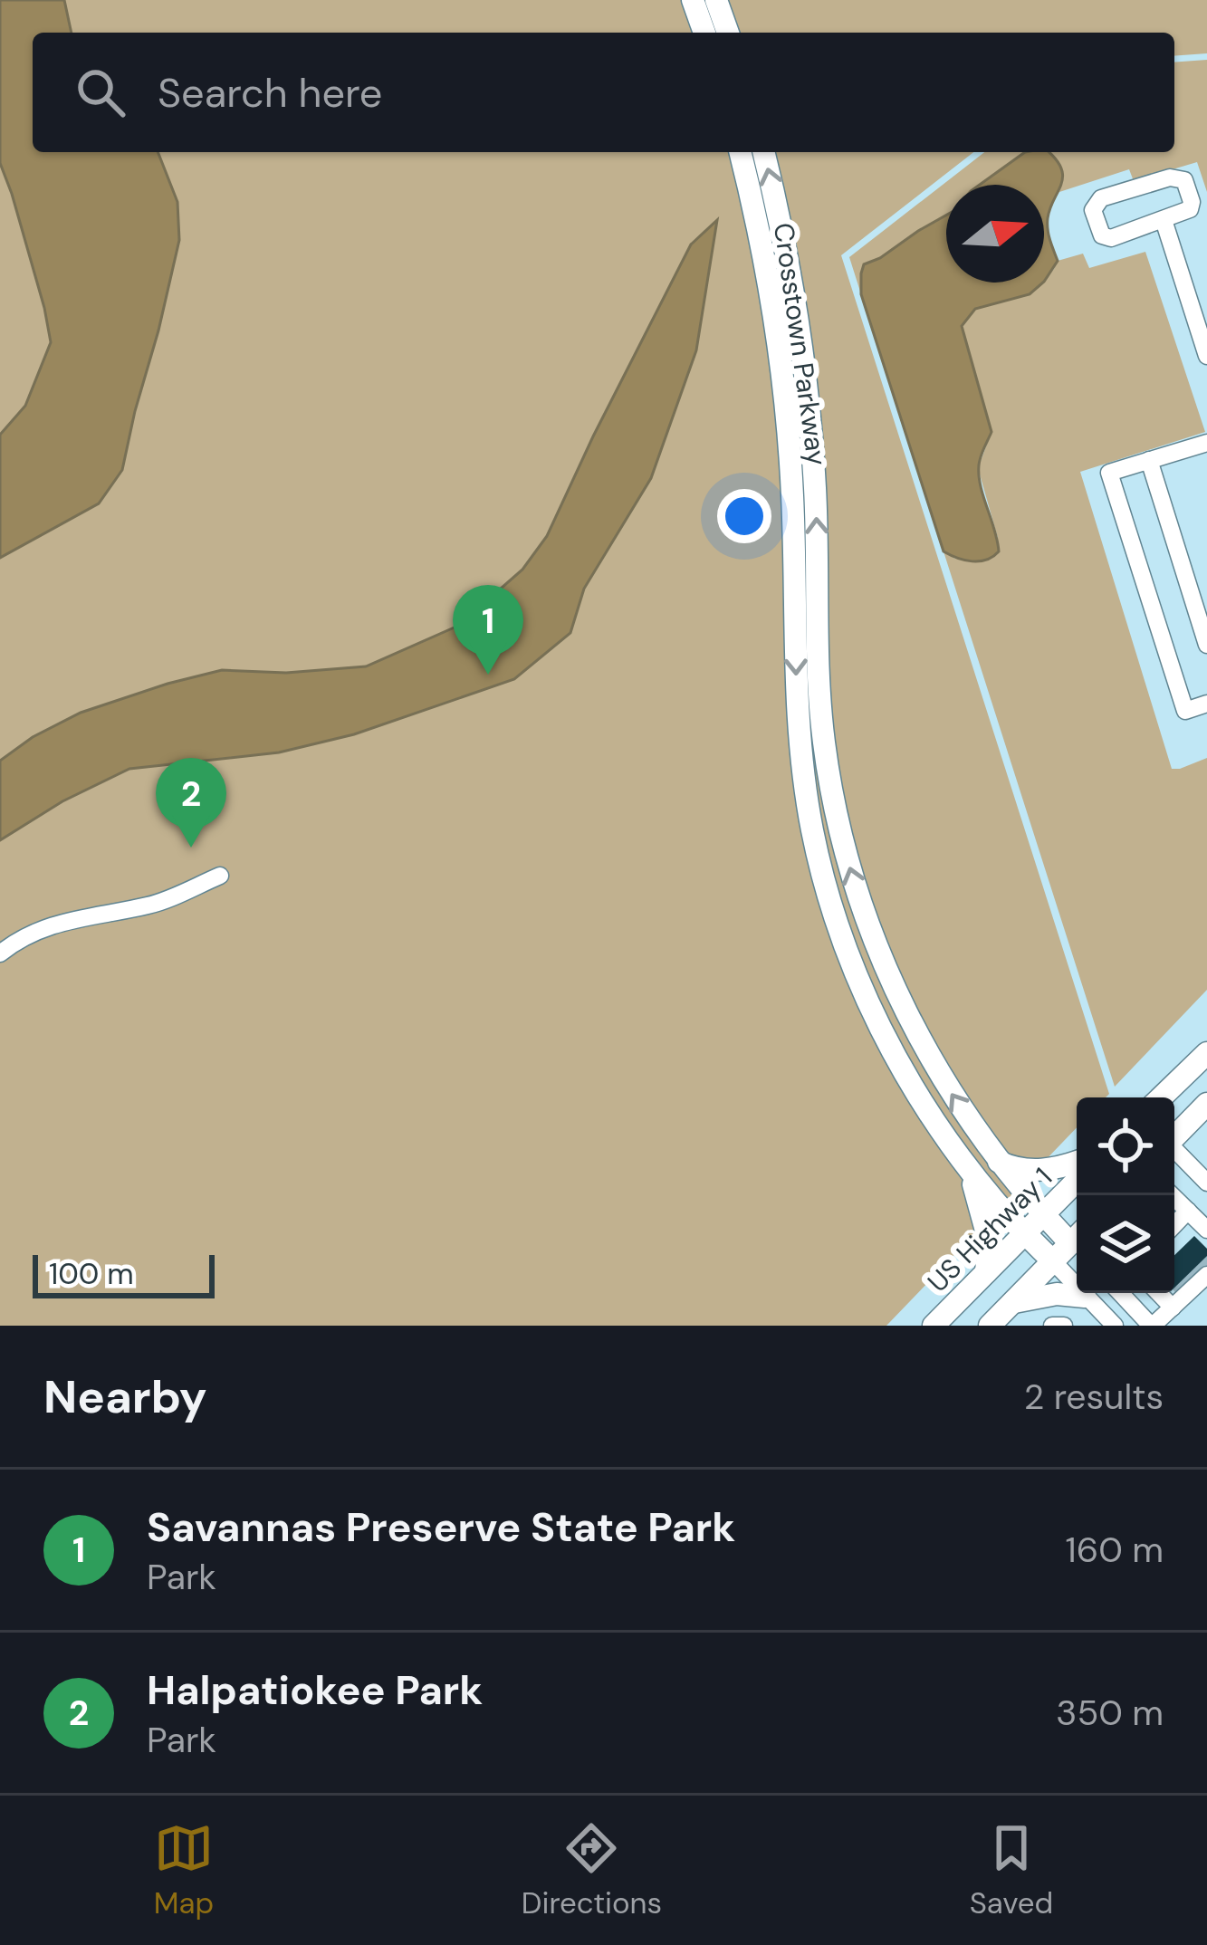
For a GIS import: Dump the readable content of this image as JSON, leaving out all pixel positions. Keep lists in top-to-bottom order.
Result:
{
  "streets": {
    "main road": ["Crosstown Parkway", "US Highway 1"]
  },
  "crossings": [
    ["Crosstown Parkway", "US Highway 1"]
  ],
  "scale_bar": "100 m",
  "north": "right",
  "page": {
    "search": "Search here",
    "pins": ["1", "2"],
    "scale": "100 m",
    "heading": ["Nearby", "2 results"],
    "list": [
      {
        "mark": "1",
        "name": "Savannas Preserve State Park",
        "note": "Park",
        "value": "160 m"
      },
      {
        "mark": "2",
        "name": "Halpatiokee Park",
        "note": "Park",
        "value": "350 m"
      }
    ],
    "nav": ["Map", "Directions", "Saved"]
  }
}
